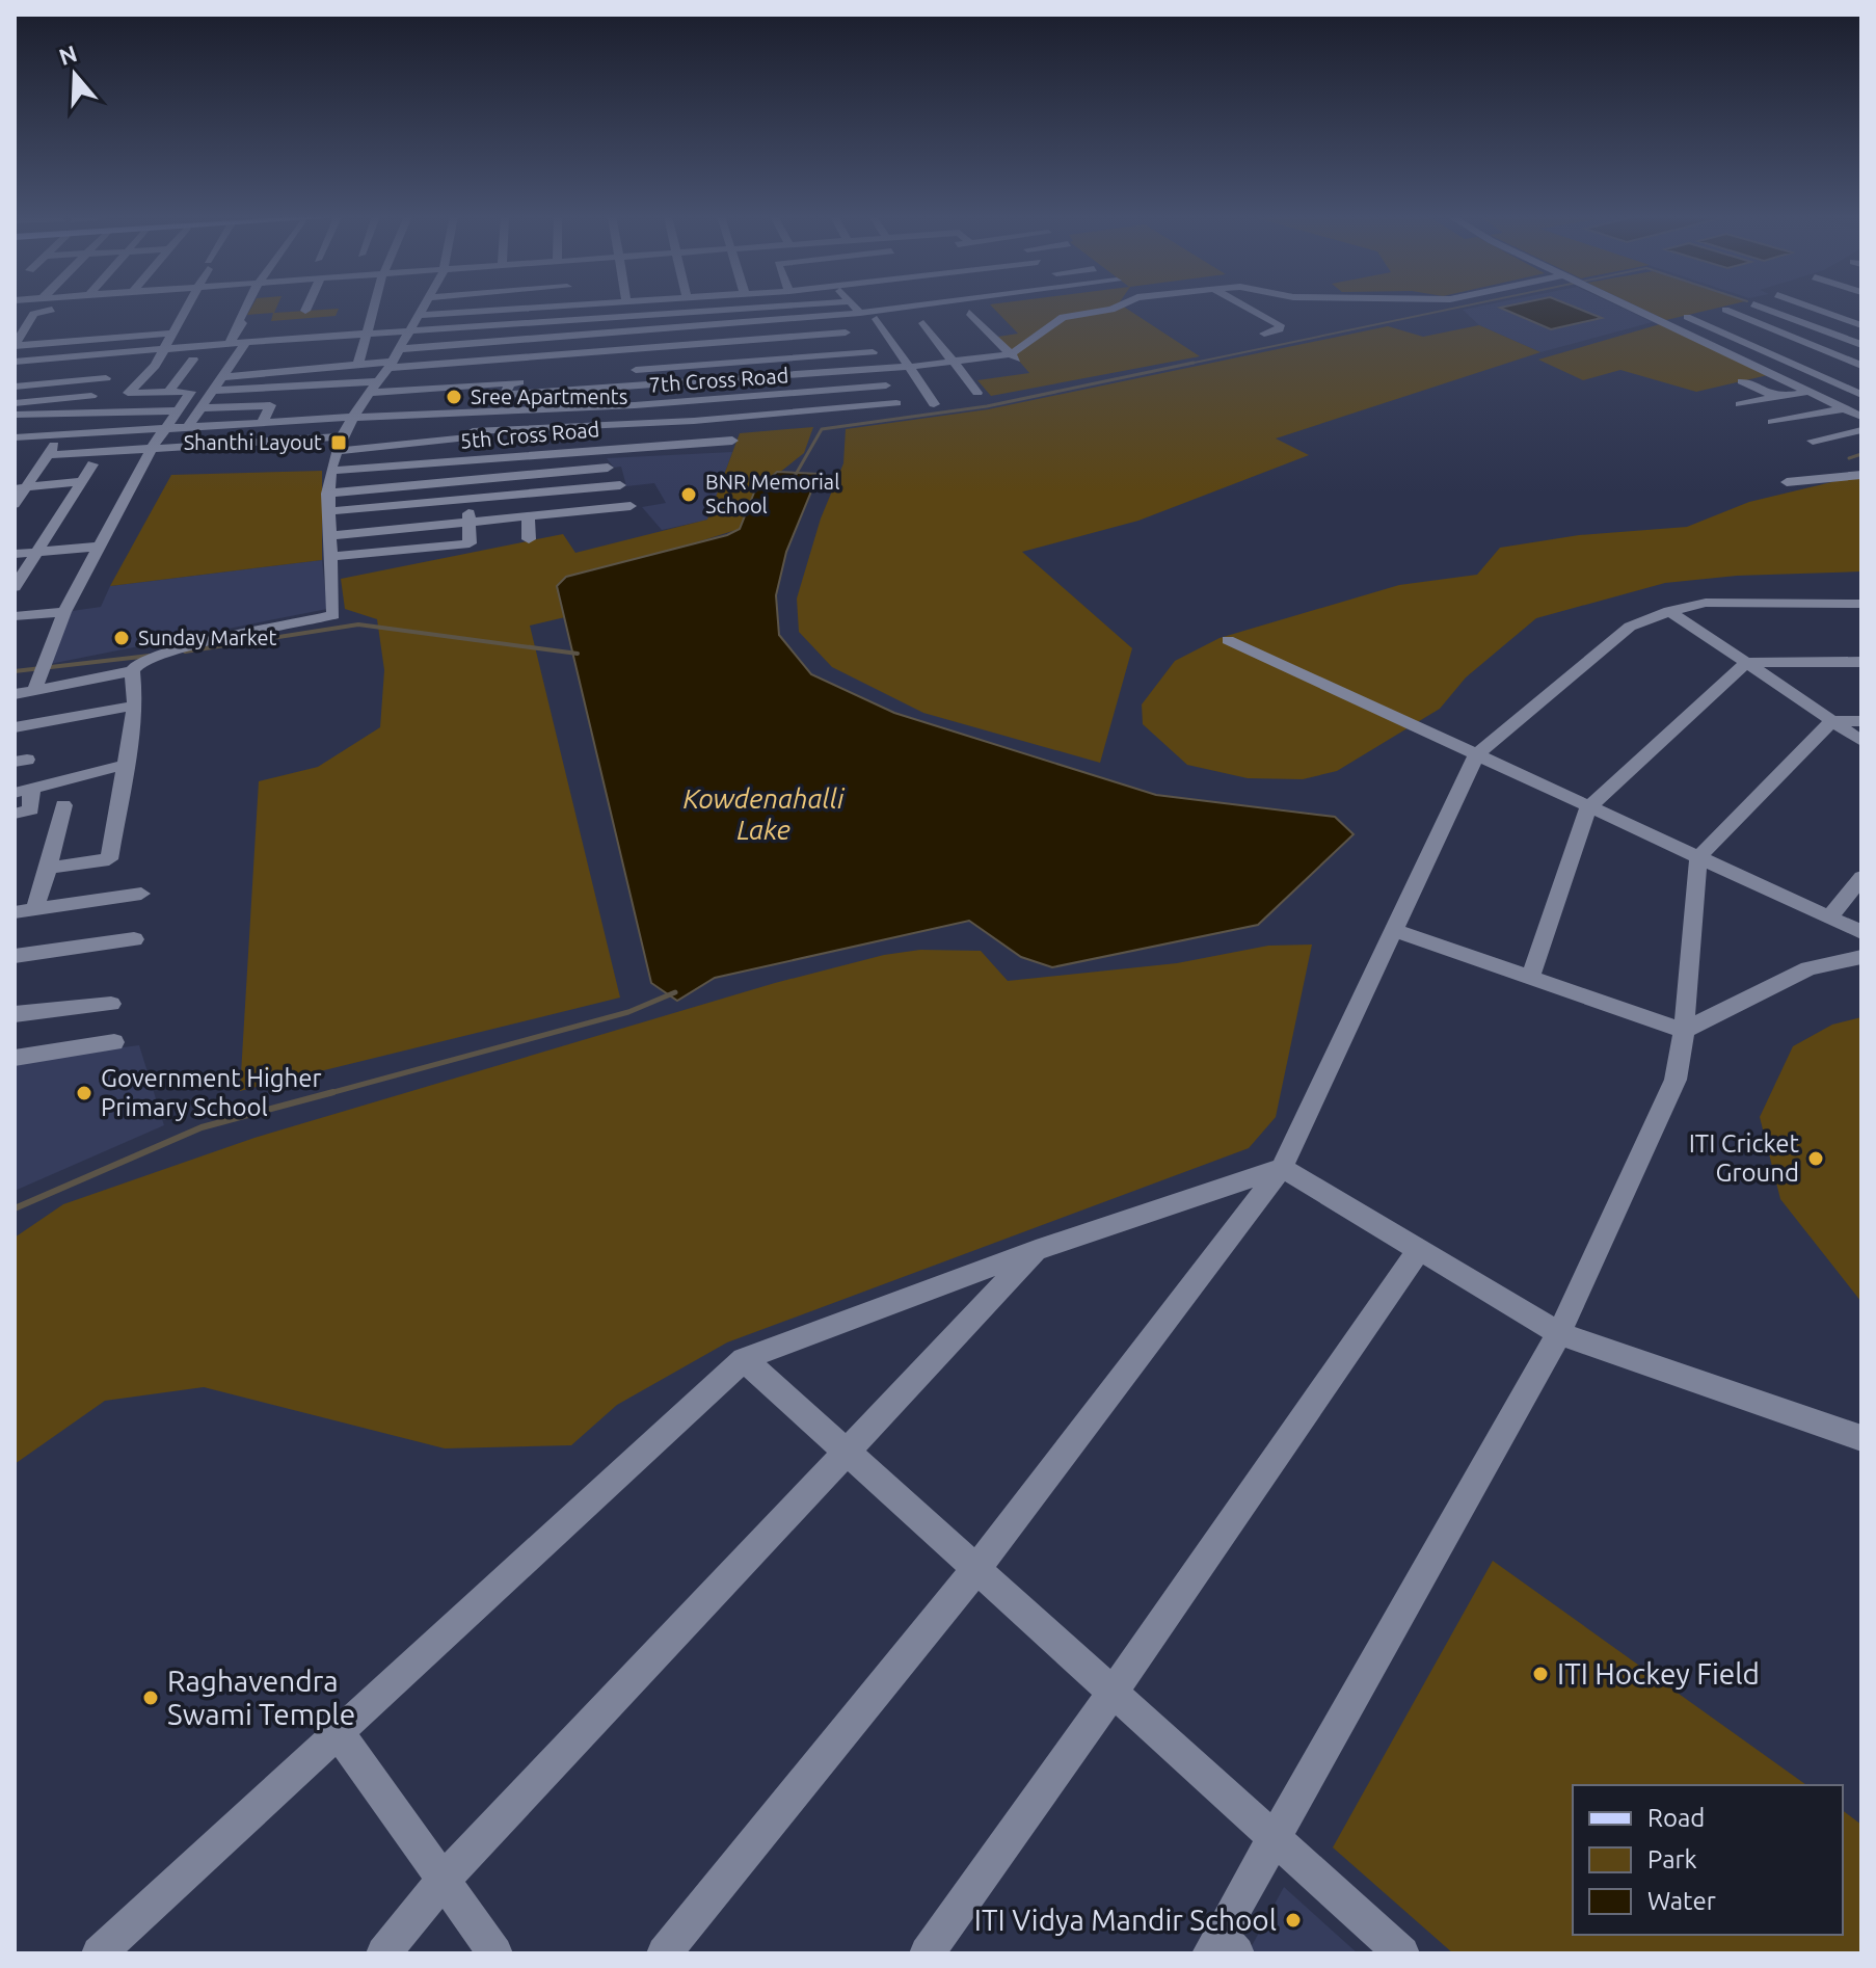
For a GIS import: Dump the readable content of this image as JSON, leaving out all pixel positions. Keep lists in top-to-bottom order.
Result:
{
  "streets": {
    "street": ["7th Cross Road", "5th Cross Road"]
  },
  "water": ["Kowdenahalli Lake"],
  "places": {
    "other": [
      "Sree Apartments",
      "BNR Memorial School",
      "Sunday Market",
      "Government Higher Primary School",
      "ITI Cricket Ground",
      "ITI Hockey Field",
      "Raghavendra Swami Temple",
      "ITI Vidya Mandir School"
    ],
    "transit": ["Shanthi Layout"]
  },
  "legend": ["Road", "Park", "Water"],
  "north": "top"
}
